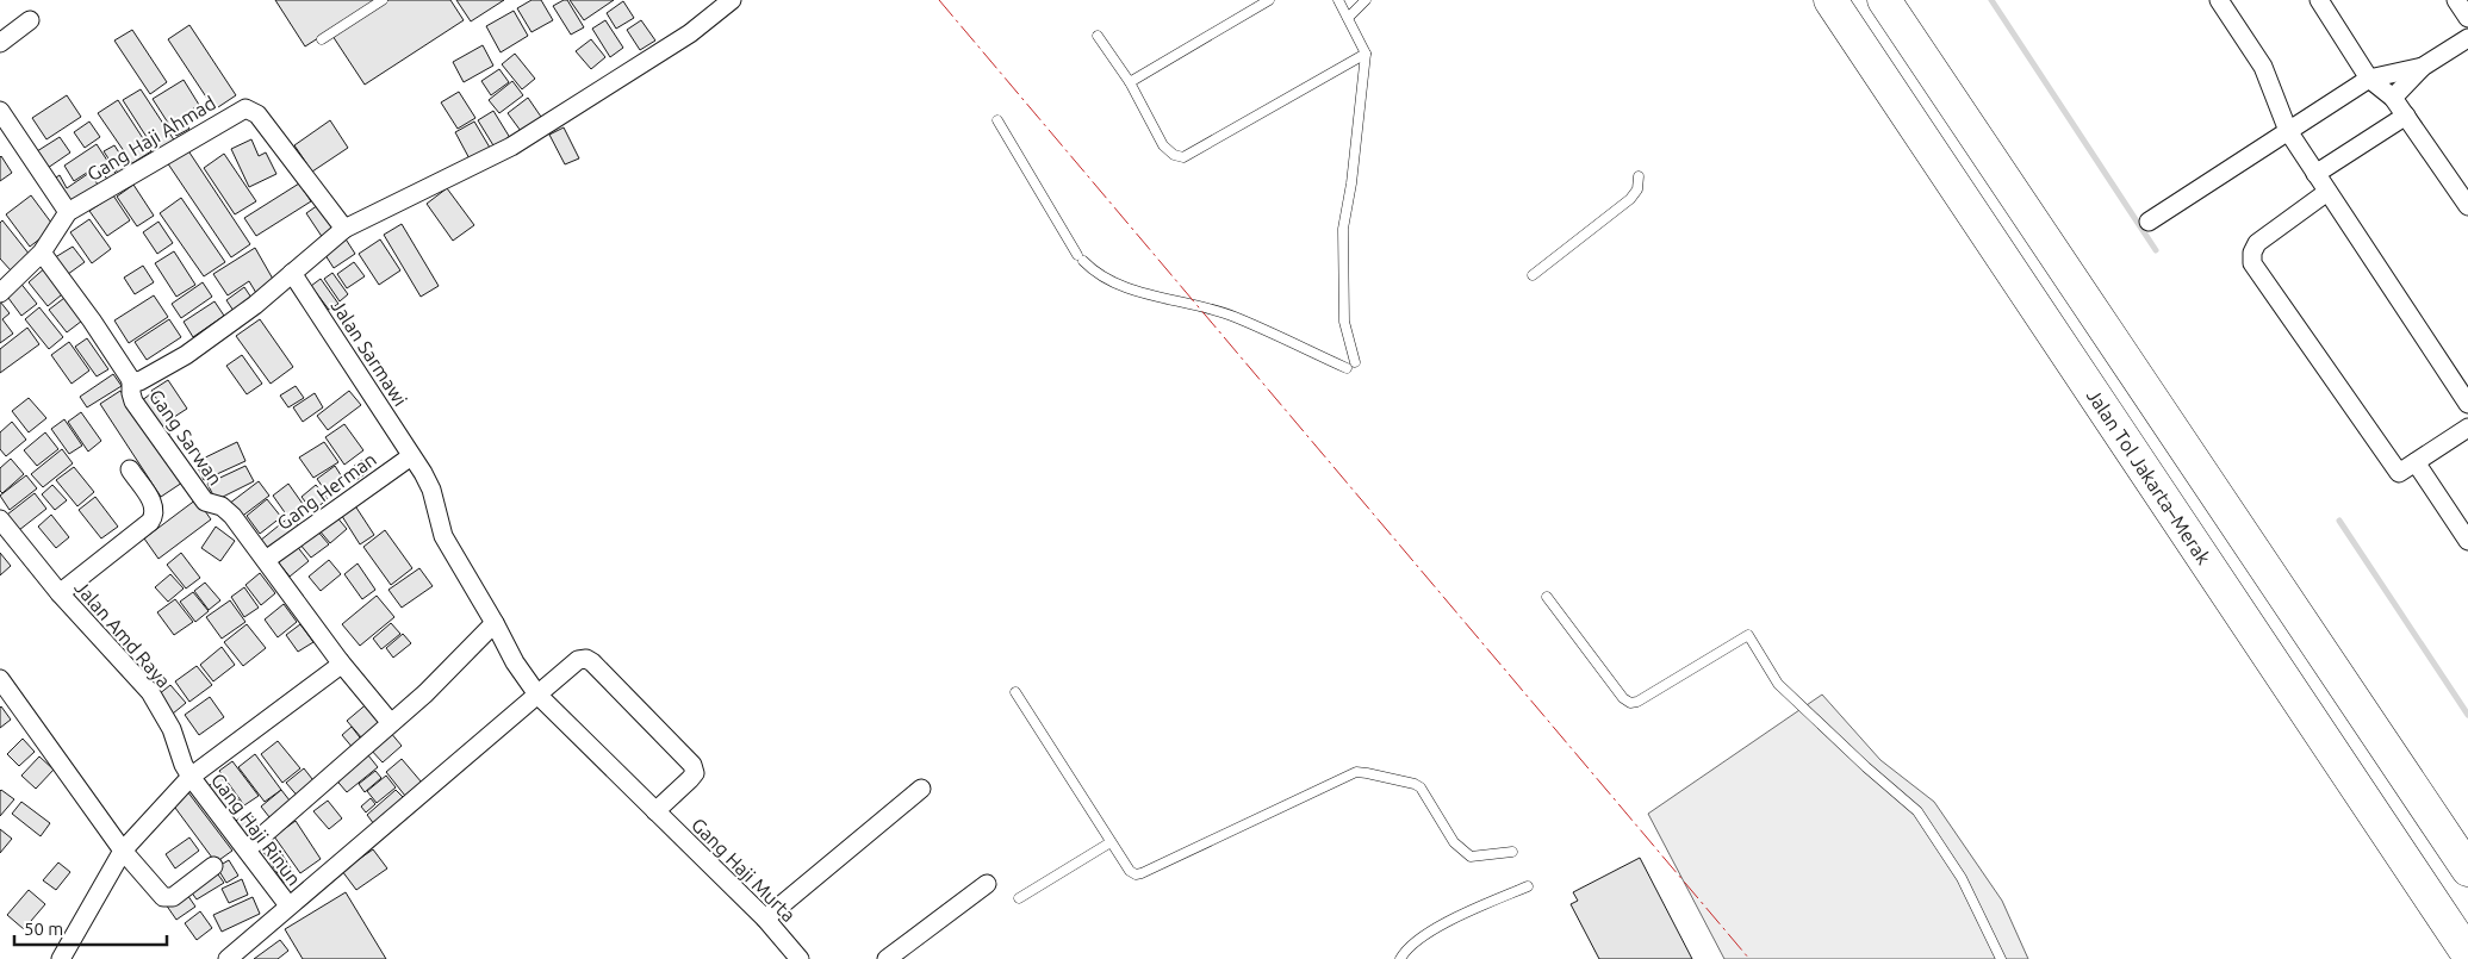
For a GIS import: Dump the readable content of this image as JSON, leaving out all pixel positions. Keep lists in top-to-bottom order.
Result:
{
  "streets": {
    "highway": ["Jalan Tol Jakarta–Merak"],
    "street": [
      "Gang Haji Ahmad",
      "Jalan Sarmawi",
      "Gang Sarwan",
      "Gang Herman",
      "Jalan Amd Raya",
      "Gang Haji Rinun",
      "Gang Haji Murta"
    ]
  },
  "crossings": [
    ["Jalan Sarmawi", "Gang Herman"],
    ["Jalan Sarmawi", "Gang Haji Murta"],
    ["Gang Sarwan", "Gang Herman"],
    ["Jalan Amd Raya", "Gang Haji Rinun"]
  ],
  "scale_bar": "50 m"
}
